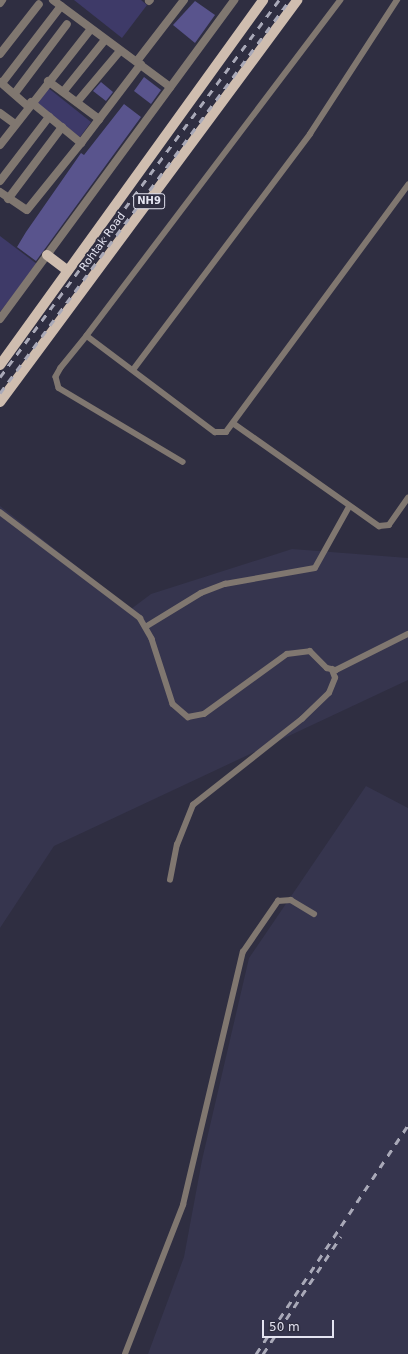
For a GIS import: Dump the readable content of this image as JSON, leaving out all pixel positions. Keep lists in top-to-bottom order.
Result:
{
  "streets": {
    "main road": ["NH9", "Rohtak Road"]
  },
  "scale_bar": "50 m"
}
